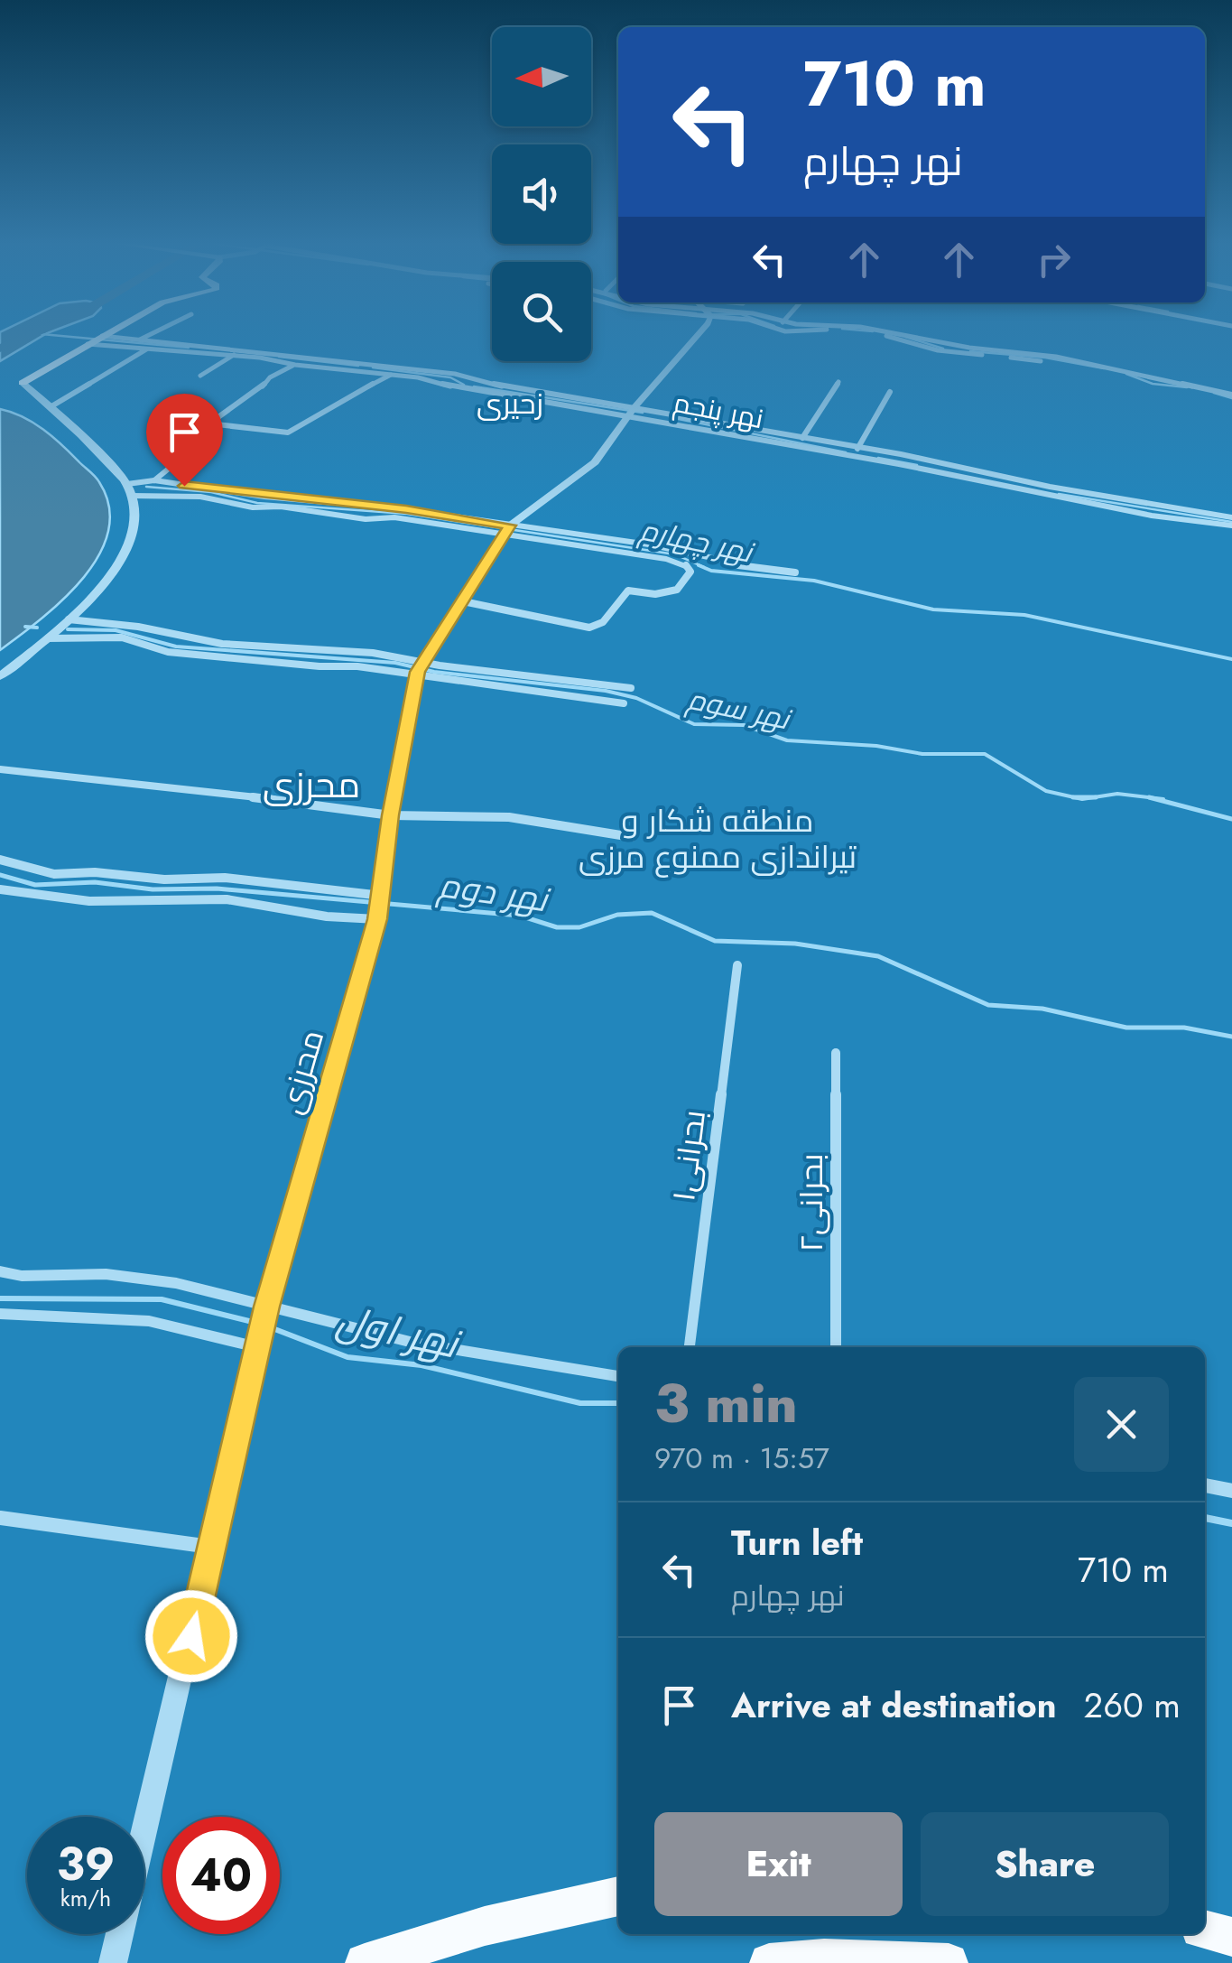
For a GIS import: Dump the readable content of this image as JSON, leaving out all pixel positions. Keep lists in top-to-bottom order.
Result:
{
  "streets": {
    "street": [
      "نهر پنجم",
      "محرزی",
      "بحرانی۱",
      "بحرانی۲"
    ]
  },
  "crossings": [
    ["نهر پنجم", "محرزی"]
  ],
  "districts": ["زحیری", "محرزی"],
  "water": [
    "نهر چهارم",
    "نهر سوم",
    "نهر دوم",
    "نهر اول"
  ],
  "parks": ["منطقه شکار و تیراندازی ممنوع مرزی"],
  "north": "left",
  "page": {
    "turn": ["710 m", "نهر چهارم"],
    "heading": ["3 min", "970 m · 15:57"],
    "list": [
      {
        "name": "Turn left",
        "note": "نهر چهارم",
        "value": "710 m"
      },
      {
        "name": "Arrive at destination",
        "value": "260 m"
      }
    ],
    "buttons": ["Exit", "Share"],
    "speed": "39 km/h",
    "limit": "40"
  }
}
